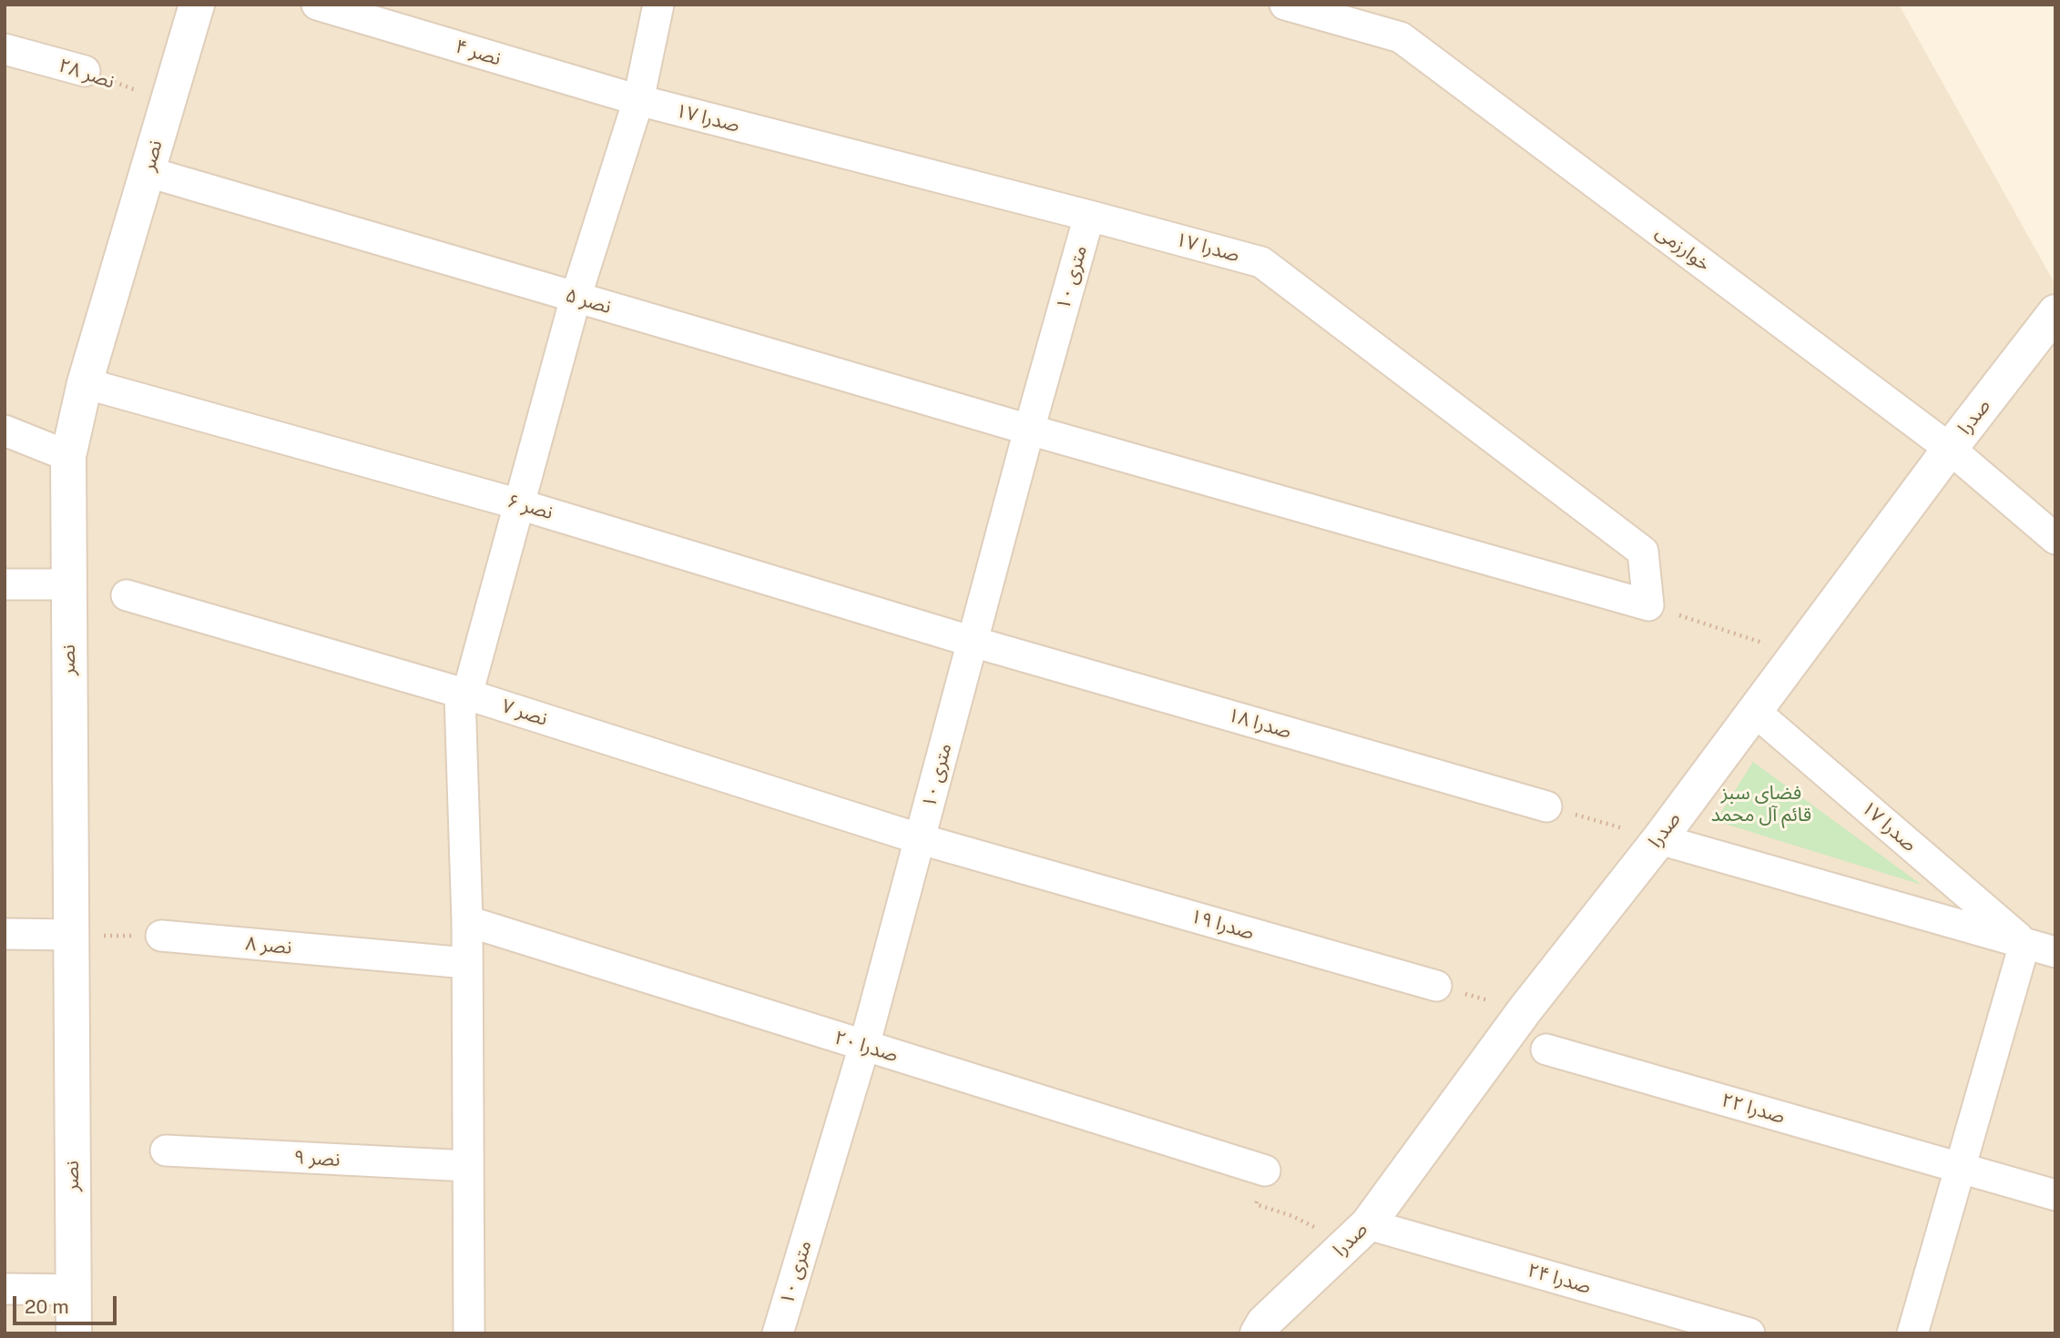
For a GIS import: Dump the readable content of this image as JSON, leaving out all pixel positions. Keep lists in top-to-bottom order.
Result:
{
  "streets": {
    "street": [
      "نصر ۴",
      "نصر ۲۸",
      "صدرا ۱۷",
      "نصر",
      "خوارزمی",
      "۱۰ متری",
      "نصر ۵",
      "صدرا",
      "نصر ۶",
      "نصر ۷",
      "صدرا ۱۸",
      "صدرا ۱۹",
      "نصر ۸",
      "صدرا ۲۰",
      "صدرا ۲۲",
      "نصر ۹",
      "صدرا ۲۴"
    ]
  },
  "crossings": [
    ["نصر ۴", "صدرا ۱۷"],
    ["نصر ۲۸", "نصر"],
    ["صدرا ۱۷", "۱۰ متری"],
    ["صدرا ۱۷", "نصر ۵"],
    ["صدرا ۱۷", "صدرا"],
    ["نصر", "نصر ۵"],
    ["نصر", "نصر ۶"],
    ["خوارزمی", "صدرا"],
    ["۱۰ متری", "نصر ۵"],
    ["۱۰ متری", "نصر ۶"],
    ["۱۰ متری", "نصر ۷"],
    ["۱۰ متری", "صدرا ۱۸"],
    ["۱۰ متری", "صدرا ۱۹"],
    ["۱۰ متری", "صدرا ۲۰"],
    ["صدرا", "صدرا ۲۴"],
    ["نصر ۶", "صدرا ۱۸"],
    ["نصر ۷", "صدرا ۱۹"]
  ],
  "parks": ["فضای سبز قائم آل محمد"],
  "scale_bar": "20 m"
}
